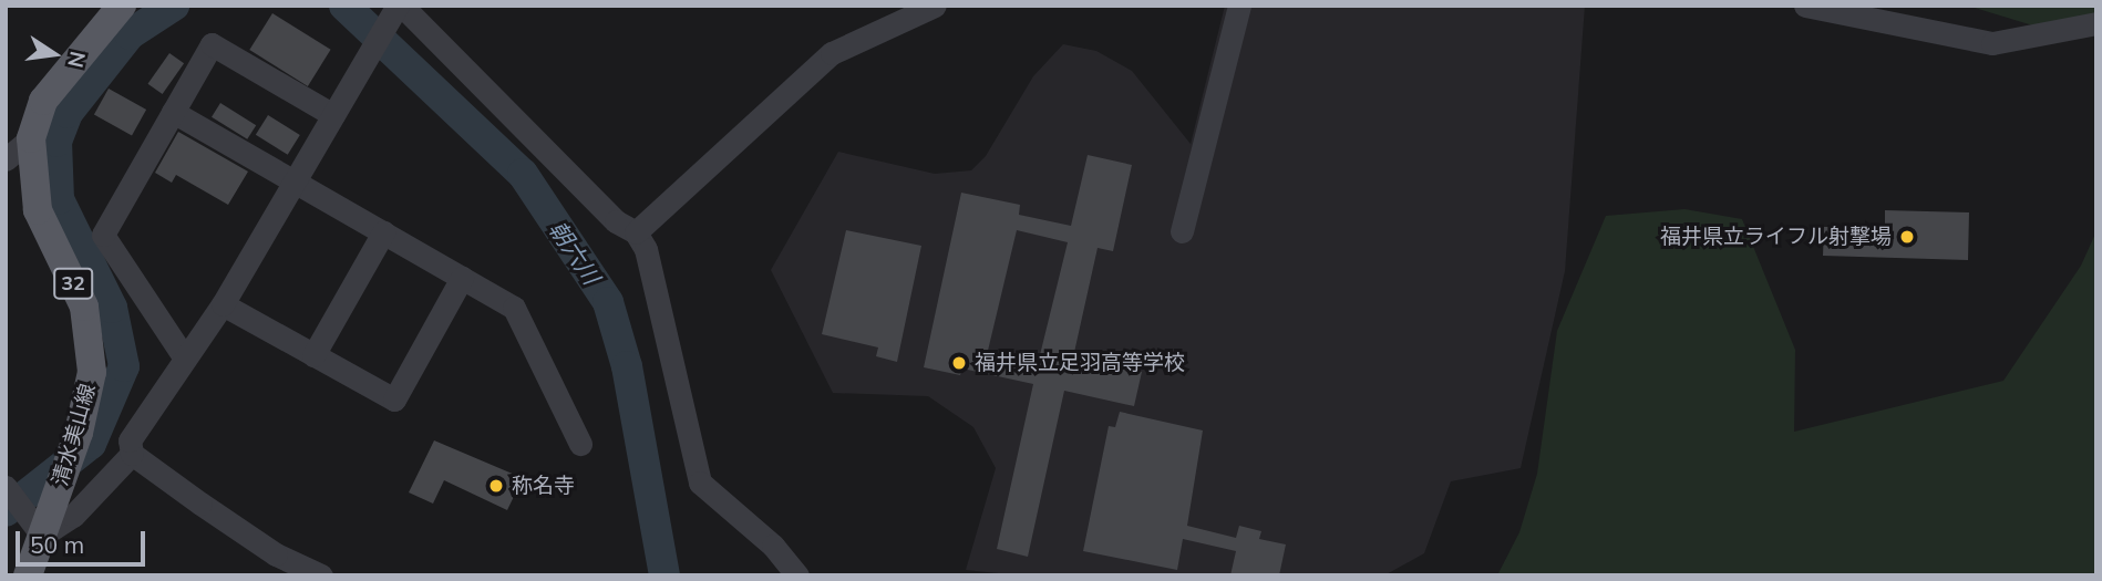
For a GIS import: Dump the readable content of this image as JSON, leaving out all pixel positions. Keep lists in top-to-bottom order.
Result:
{
  "streets": {
    "main road": ["32", "清水美山線"]
  },
  "water": ["朝六川"],
  "places": ["福井県立ライフル射撃場", "福井県立足羽高等学校", "称名寺"],
  "scale_bar": "50 m",
  "north": "right"
}
